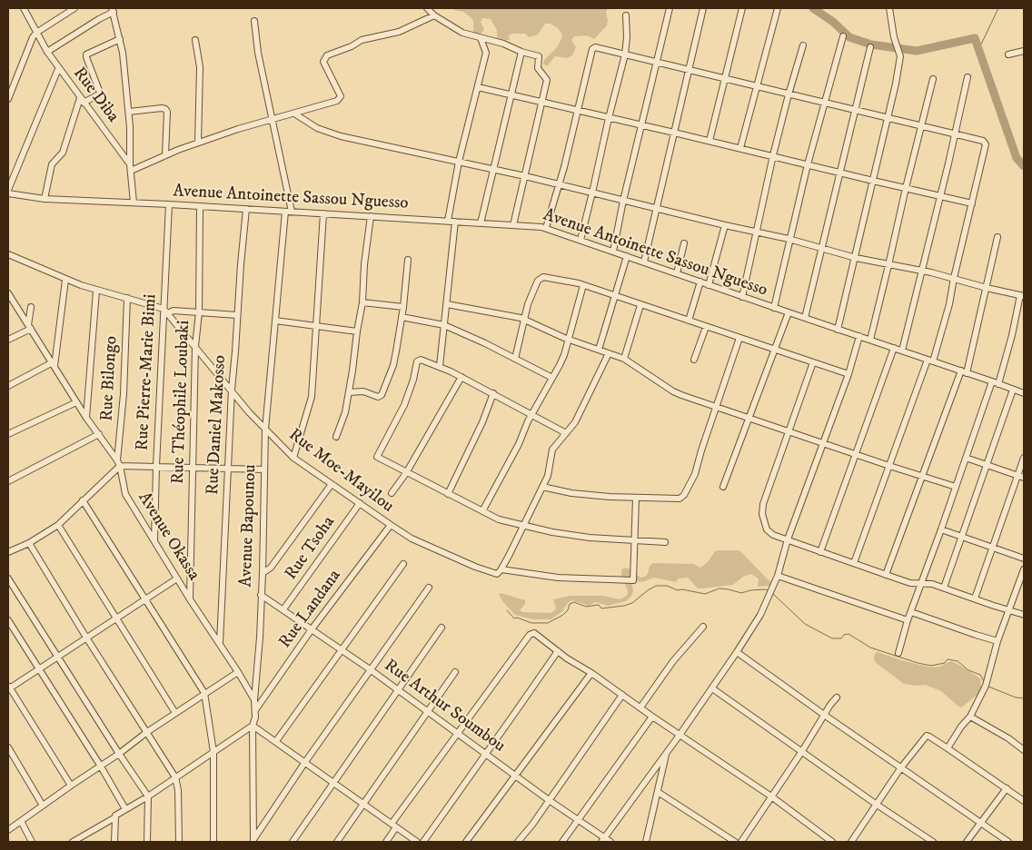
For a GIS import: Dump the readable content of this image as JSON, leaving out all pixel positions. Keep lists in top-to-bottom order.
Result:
{
  "streets": {
    "street": [
      "Rue Diba",
      "Avenue Antoinette Sassou Nguesso",
      "Rue Pierre-Marie Bimi",
      "Rue Bilongo",
      "Rue Théophile Loubaki",
      "Rue Daniel Makosso",
      "Rue Moe-Mayilou",
      "Avenue Bapounou",
      "Avenue Okassa",
      "Rue Tsoha",
      "Rue Landana",
      "Rue Arthur Soumbou"
    ]
  },
  "crossings": [
    ["Avenue Antoinette Sassou Nguesso", "Rue Pierre-Marie Bimi"],
    ["Avenue Antoinette Sassou Nguesso", "Rue Théophile Loubaki"],
    ["Avenue Antoinette Sassou Nguesso", "Rue Daniel Makosso"],
    ["Avenue Antoinette Sassou Nguesso", "Avenue Bapounou"],
    ["Rue Pierre-Marie Bimi", "Rue Moe-Mayilou"],
    ["Rue Pierre-Marie Bimi", "Avenue Okassa"],
    ["Rue Bilongo", "Avenue Okassa"],
    ["Rue Théophile Loubaki", "Rue Moe-Mayilou"],
    ["Rue Théophile Loubaki", "Avenue Okassa"],
    ["Rue Daniel Makosso", "Rue Moe-Mayilou"],
    ["Rue Daniel Makosso", "Avenue Okassa"],
    ["Rue Moe-Mayilou", "Avenue Bapounou"],
    ["Rue Moe-Mayilou", "Rue Tsoha"],
    ["Rue Moe-Mayilou", "Rue Landana"],
    ["Avenue Bapounou", "Avenue Okassa"],
    ["Avenue Bapounou", "Rue Landana"],
    ["Avenue Bapounou", "Rue Arthur Soumbou"],
    ["Rue Tsoha", "Rue Arthur Soumbou"],
    ["Rue Landana", "Rue Arthur Soumbou"]
  ]
}
